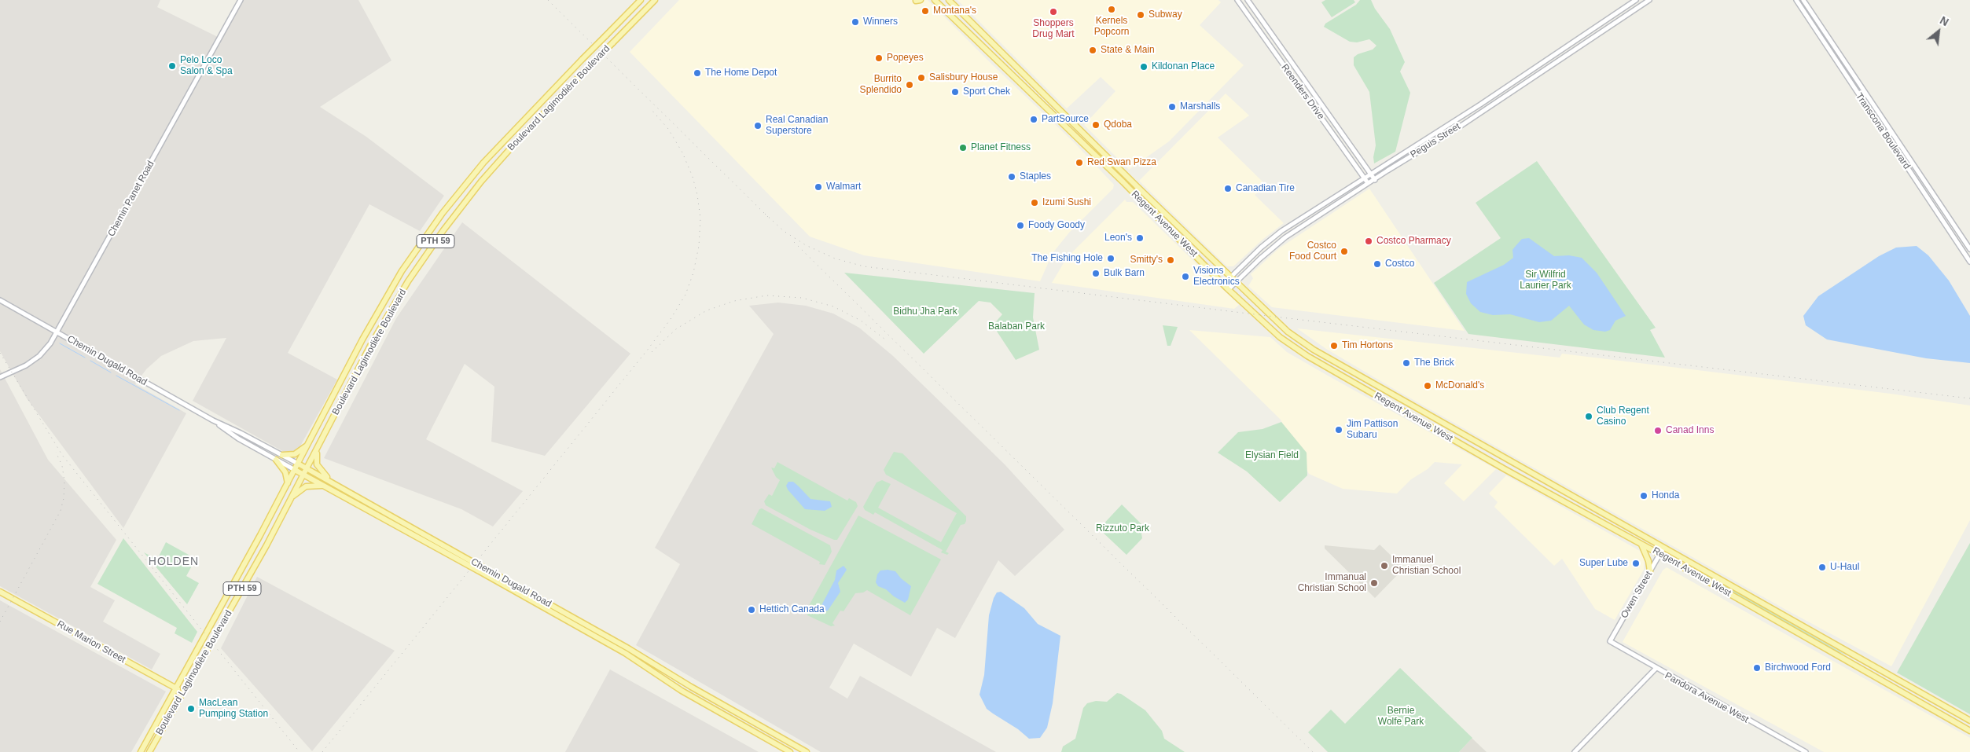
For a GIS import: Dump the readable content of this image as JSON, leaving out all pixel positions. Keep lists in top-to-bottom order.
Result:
{
  "streets": {
    "main road": [
      "Boulevard Lagimodière Boulevard",
      "Regent Avenue West",
      "PTH 59",
      "Chemin Dugald Road",
      "Rue Marion Street"
    ],
    "street": [
      "Reenders Drive",
      "Transcona Boulevard",
      "Peguis Street",
      "Chemin Panet Road",
      "Owen Street",
      "Pandora Avenue West"
    ]
  },
  "crossings": [
    ["Reenders Drive", "Peguis Street"],
    ["Boulevard Lagimodière Boulevard", "Chemin Dugald Road"],
    ["Boulevard Lagimodière Boulevard", "Rue Marion Street"],
    ["Peguis Street", "Regent Avenue West"],
    ["Chemin Panet Road", "Chemin Dugald Road"],
    ["Regent Avenue West", "Owen Street"],
    ["Owen Street", "Pandora Avenue West"]
  ],
  "districts": ["HOLDEN"],
  "parks": [
    "Sir Wilfrid Laurier Park",
    "Bidhu Jha Park",
    "Balaban Park",
    "Elysian Field",
    "Rizzuto Park",
    "Bernie Wolfe Park"
  ],
  "places": [
    "Kernels Popcorn",
    "Montana's",
    "Shoppers Drug Mart",
    "Subway",
    "Winners",
    "State & Main",
    "Popeyes",
    "Pelo Loco Salon & Spa",
    "Kildonan Place",
    "The Home Depot",
    "Salisbury House",
    "Burrito Splendido",
    "Sport Chek",
    "Marshalls",
    "PartSource",
    "Qdoba",
    "Real Canadian Superstore",
    "Planet Fitness",
    "Red Swan Pizza",
    "Staples",
    "Walmart",
    "Canadian Tire",
    "Izumi Sushi",
    "Foody Goody",
    "Leon's",
    "Costco Pharmacy",
    "Costco Food Court",
    "The Fishing Hole",
    "Smitty's",
    "Costco",
    "Bulk Barn",
    "Visions Electronics",
    "Tim Hortons",
    "The Brick",
    "McDonald's",
    "Club Regent Casino",
    "Jim Pattison Subaru",
    "Canad Inns",
    "Honda",
    "Super Lube",
    "Immanuel Christian School",
    "U-Haul",
    "Immanual Christian School",
    "Hettich Canada",
    "Birchwood Ford",
    "MacLean Pumping Station"
  ],
  "north": "top right"
}
